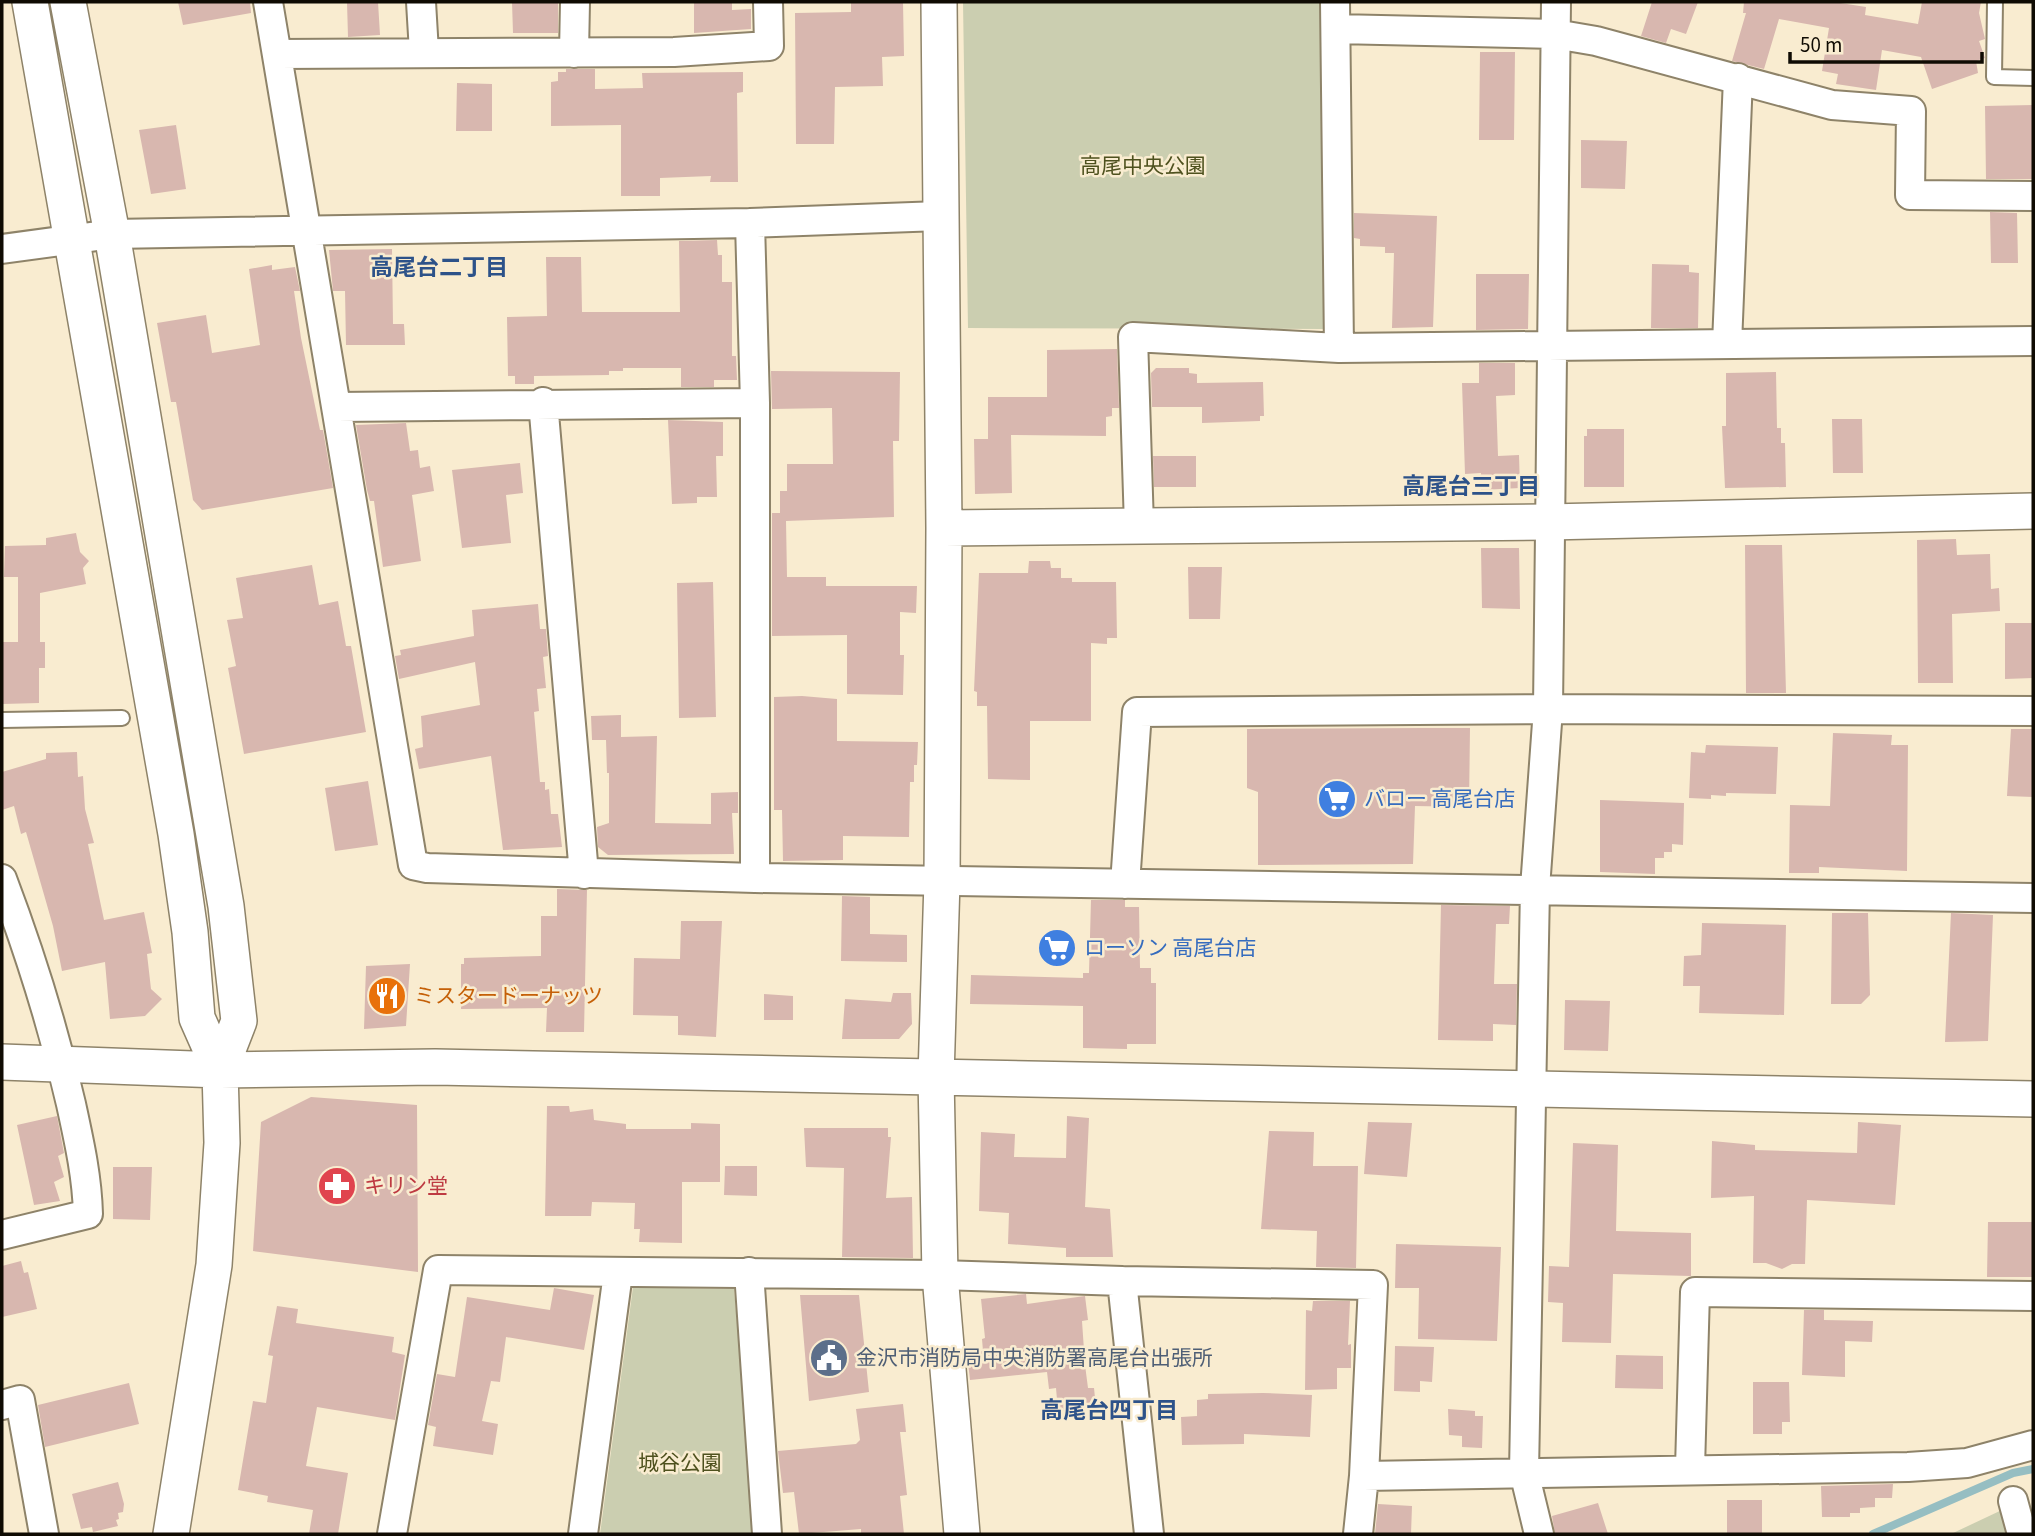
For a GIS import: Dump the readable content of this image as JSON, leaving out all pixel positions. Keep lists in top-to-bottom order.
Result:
{
  "districts": ["高尾台二丁目", "高尾台三丁目", "高尾台四丁目"],
  "parks": ["高尾中央公園", "城谷公園"],
  "places": {
    "supermarket": ["バロー 高尾台店", "ローソン 高尾台店"],
    "restaurant": ["ミスタードーナッツ"],
    "pharmacy": ["キリン堂"],
    "public building": ["金沢市消防局中央消防署高尾台出張所"]
  },
  "scale_bar": "50 m"
}
